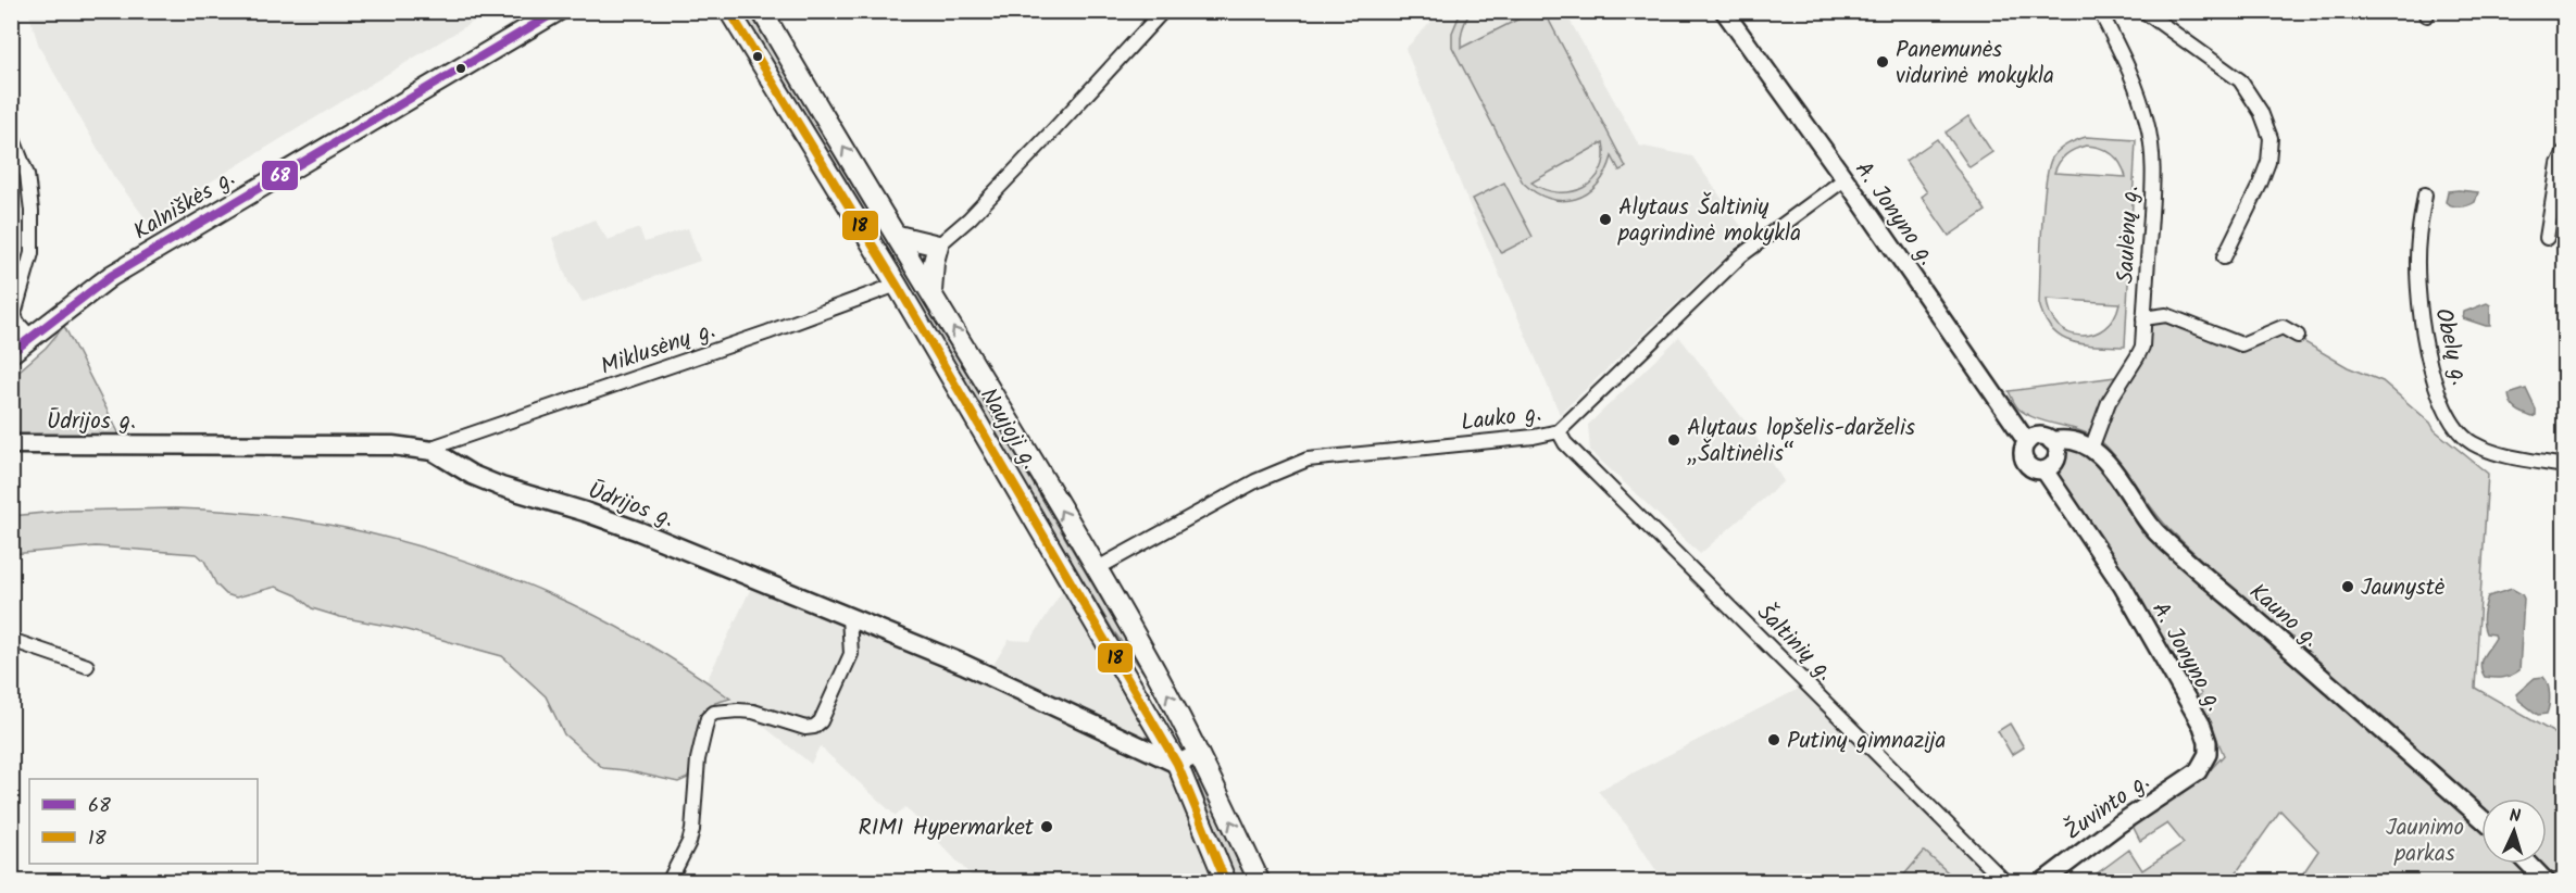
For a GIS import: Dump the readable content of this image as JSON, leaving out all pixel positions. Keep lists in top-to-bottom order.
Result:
{
  "streets": {
    "main road": ["Kalniškės g.", "Ūdrijos g.", "Naujoji g."],
    "street": [
      "A. Jonyno g.",
      "Saulėnų g.",
      "Obelų g.",
      "Miklusėnų g.",
      "Lauko g.",
      "Kauno g.",
      "Šaltinių g.",
      "Žuvinto g."
    ]
  },
  "crossings": [
    ["A. Jonyno g.", "Lauko g."],
    ["A. Jonyno g.", "Kauno g."],
    ["A. Jonyno g.", "Žuvinto g."],
    ["Saulėnų g.", "Kauno g."],
    ["Miklusėnų g.", "Ūdrijos g."],
    ["Miklusėnų g.", "Naujoji g."],
    ["Lauko g.", "Naujoji g."],
    ["Lauko g.", "Šaltinių g."],
    ["Ūdrijos g.", "Naujoji g."]
  ],
  "parks": ["Jaunimo parkas"],
  "places": [
    "Panemunės vidurinė mokykla",
    "Alytaus Šaltinių pagrindinė mokykla",
    "Alytaus lopšelis-darželis „Šaltinėlis“",
    "Jaunystė",
    "Putinų gimnazija",
    "RIMI Hypermarket"
  ],
  "lines": ["transit line 68", "transit line 18"],
  "legend": ["68", "18"],
  "north": "top"
}
